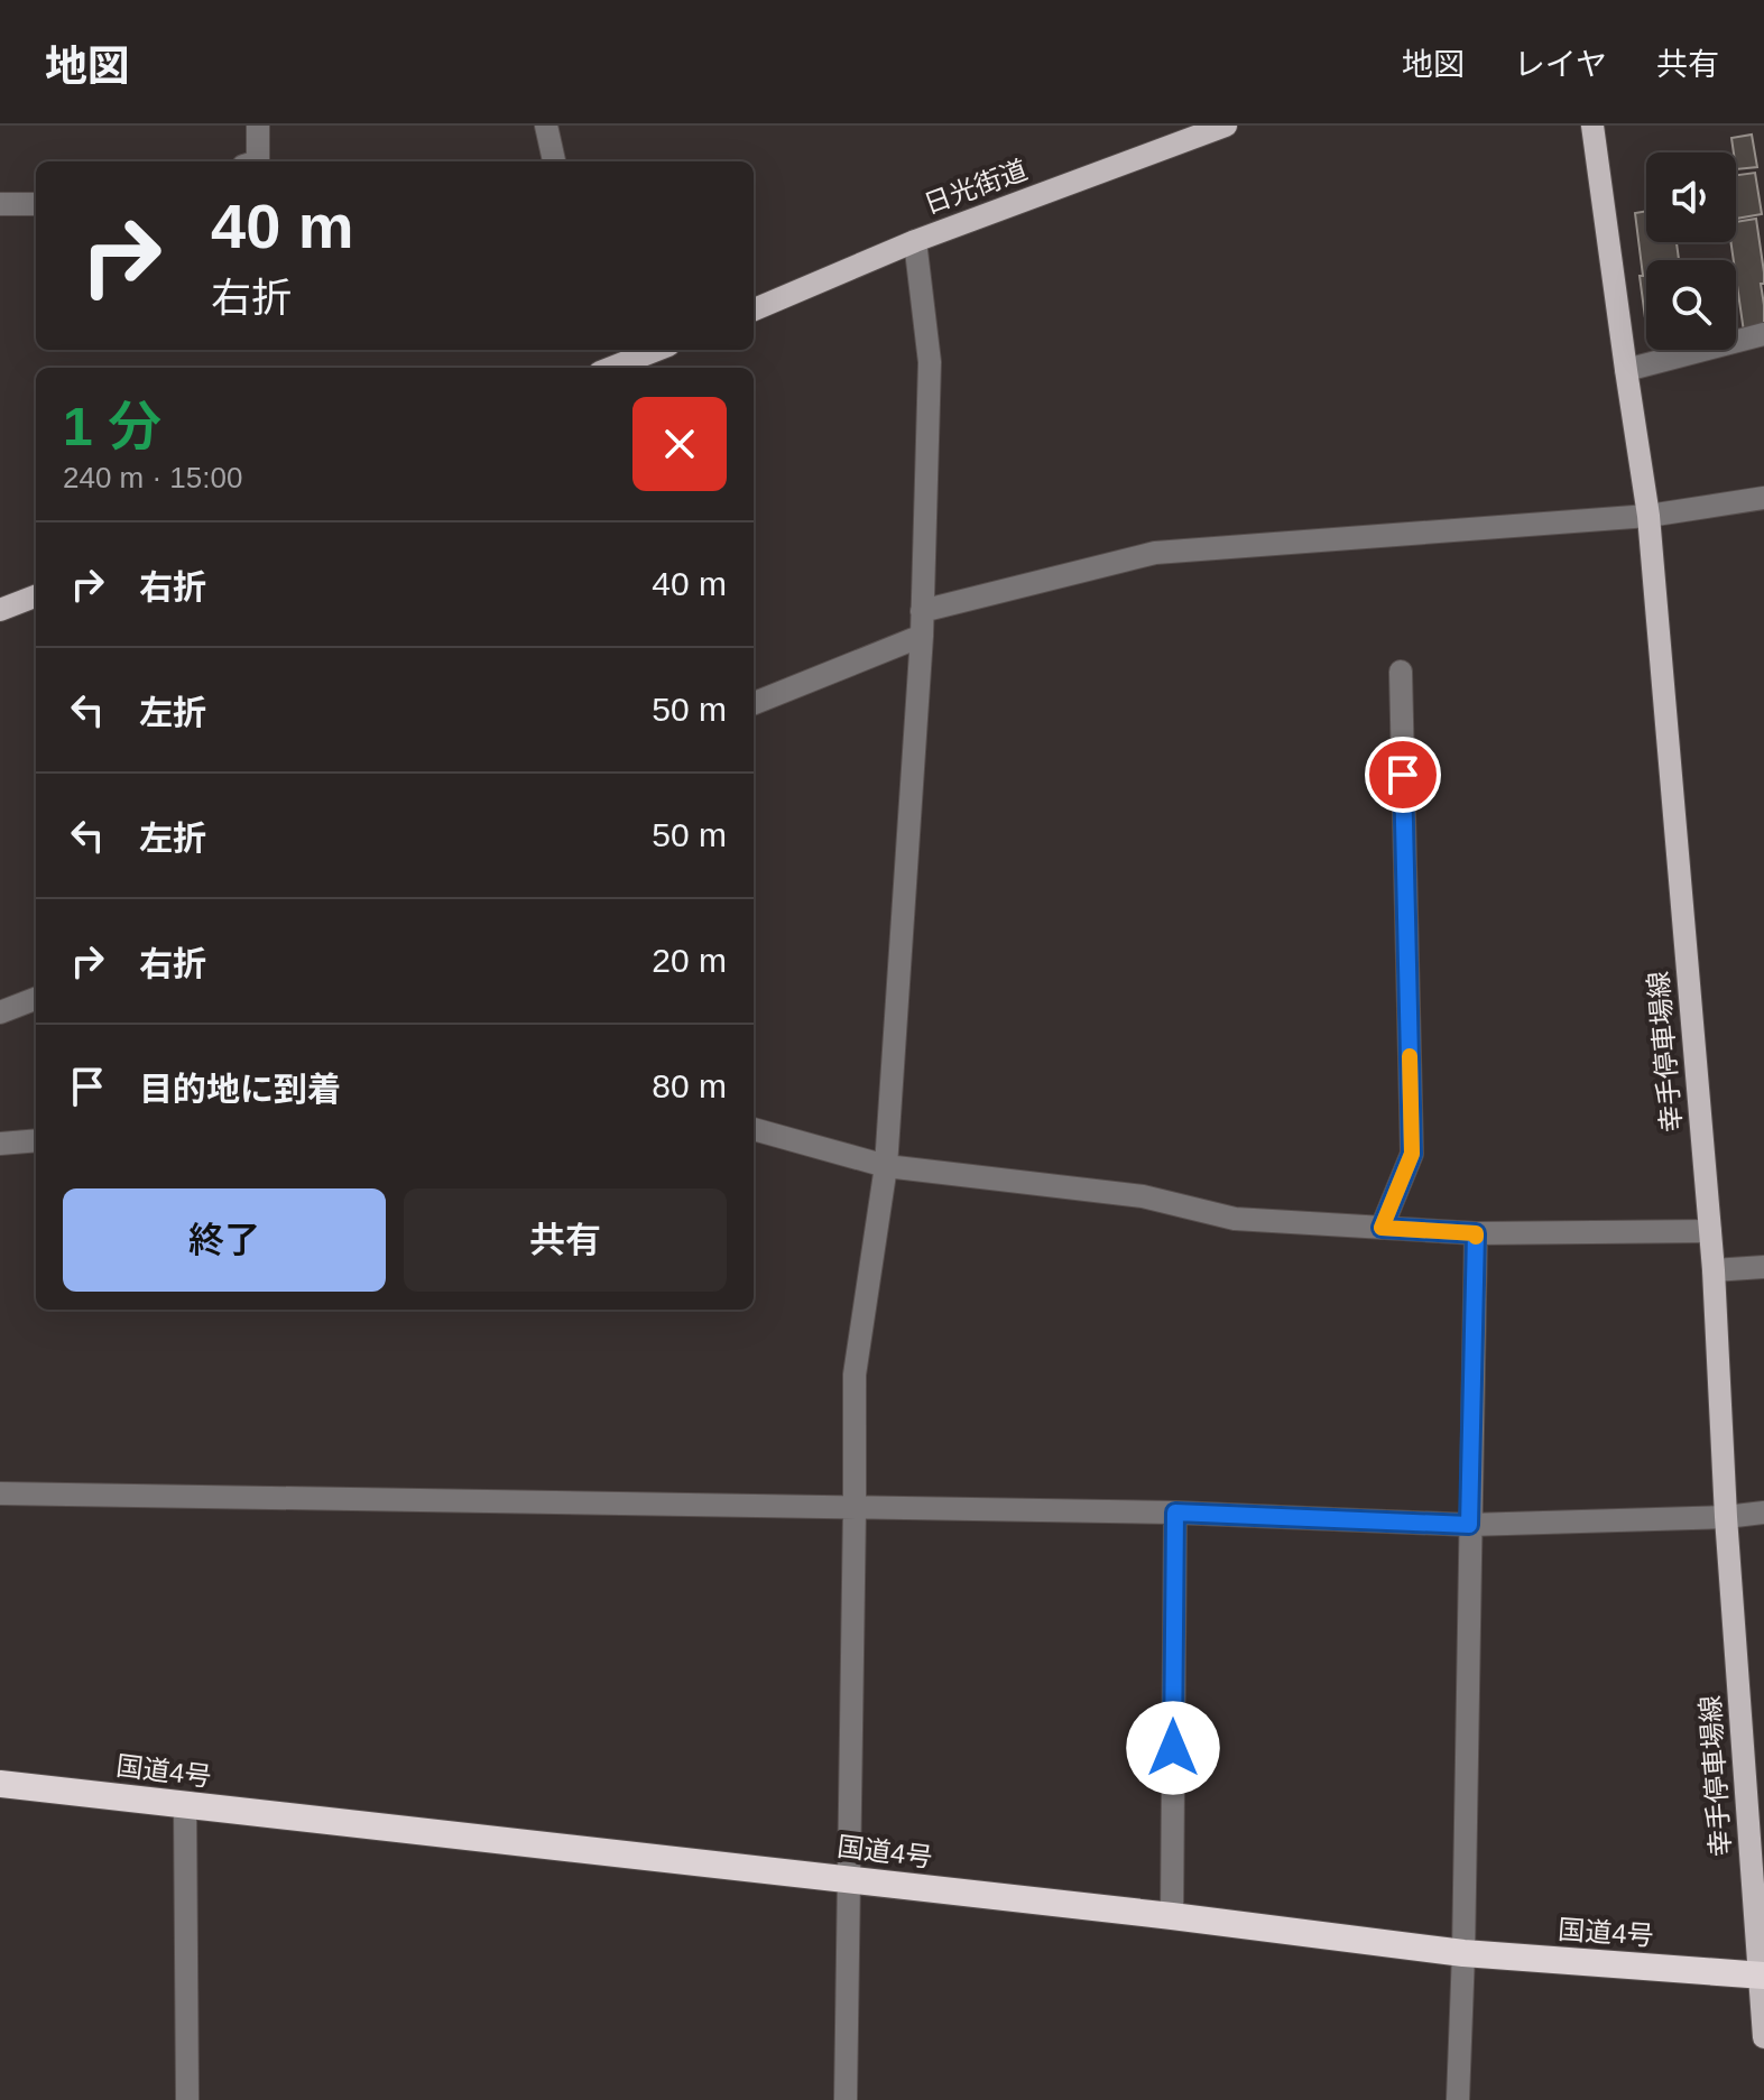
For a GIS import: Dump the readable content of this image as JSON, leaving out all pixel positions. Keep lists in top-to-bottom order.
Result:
{
  "streets": {
    "highway": ["国道4号"],
    "main road": ["日光街道", "幸手停車場線"]
  },
  "crossings": [
    ["幸手停車場線", "国道4号"]
  ],
  "page": {
    "header": "地図",
    "nav": ["地図", "レイヤ", "共有"],
    "turn": ["40 m", "右折"],
    "heading": ["1 分", "240 m · 15:00"],
    "list": [
      {
        "name": "右折",
        "value": "40 m"
      },
      {
        "name": "左折",
        "value": "50 m"
      },
      {
        "name": "左折",
        "value": "50 m"
      },
      {
        "name": "右折",
        "value": "20 m"
      },
      {
        "name": "目的地に到着",
        "value": "80 m"
      }
    ],
    "buttons": ["終了", "共有"]
  }
}
